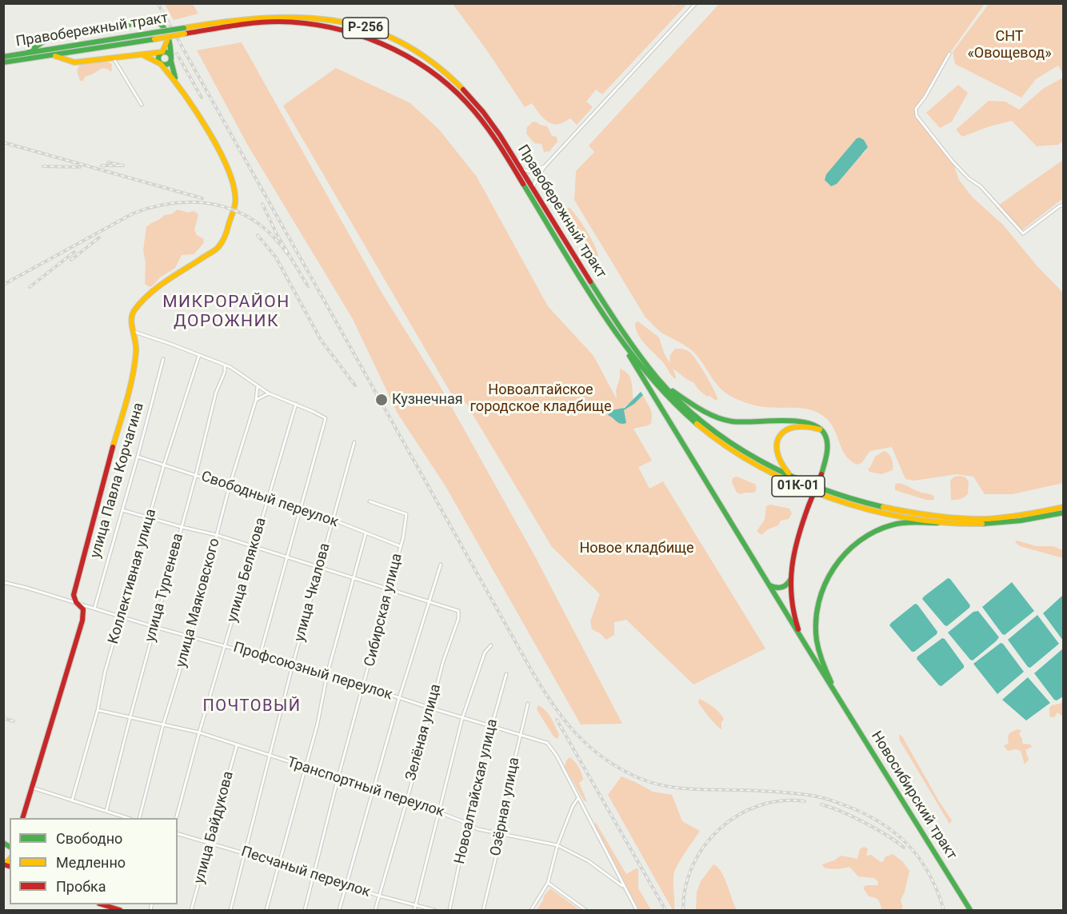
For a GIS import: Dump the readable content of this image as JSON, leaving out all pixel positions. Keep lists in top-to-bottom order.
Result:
{
  "streets": {
    "main road": [
      "Р-256",
      "Правобережный тракт",
      "01К-01",
      "Новосибирский тракт"
    ],
    "street": [
      "улица Павла Корчагина",
      "Свободный переулок",
      "улица Белякова",
      "Коллективная улица",
      "улица Тургенева",
      "улица Чкалова",
      "улица Маяковского",
      "Сибирская улица",
      "Профсоюзный переулок",
      "Зелёная улица",
      "Транспортный переулок",
      "Новоалтайская улица",
      "Озёрная улица",
      "улица Байдукова",
      "Песчаный переулок"
    ]
  },
  "crossings": [
    ["улица Павла Корчагина", "Свободный переулок"],
    ["улица Павла Корчагина", "Профсоюзный переулок"],
    ["Свободный переулок", "улица Белякова"],
    ["Свободный переулок", "Коллективная улица"],
    ["Свободный переулок", "улица Тургенева"],
    ["Свободный переулок", "улица Чкалова"],
    ["Свободный переулок", "улица Маяковского"],
    ["Свободный переулок", "Сибирская улица"],
    ["улица Белякова", "Профсоюзный переулок"],
    ["улица Белякова", "Транспортный переулок"],
    ["Коллективная улица", "Профсоюзный переулок"],
    ["Коллективная улица", "Транспортный переулок"],
    ["улица Тургенева", "Профсоюзный переулок"],
    ["улица Тургенева", "Транспортный переулок"],
    ["улица Чкалова", "Профсоюзный переулок"],
    ["улица Чкалова", "Транспортный переулок"],
    ["улица Чкалова", "Песчаный переулок"],
    ["улица Маяковского", "Профсоюзный переулок"],
    ["улица Маяковского", "Транспортный переулок"],
    ["Сибирская улица", "Профсоюзный переулок"],
    ["Сибирская улица", "Транспортный переулок"],
    ["Сибирская улица", "Песчаный переулок"],
    ["Профсоюзный переулок", "Зелёная улица"],
    ["Профсоюзный переулок", "Новоалтайская улица"],
    ["Профсоюзный переулок", "Озёрная улица"],
    ["Зелёная улица", "Транспортный переулок"],
    ["Зелёная улица", "Песчаный переулок"],
    ["Транспортный переулок", "Новоалтайская улица"],
    ["Транспортный переулок", "Озёрная улица"],
    ["Транспортный переулок", "улица Байдукова"],
    ["улица Байдукова", "Песчаный переулок"]
  ],
  "districts": ["МИКРОРАЙОН ДОРОЖНИК", "ПОЧТОВЫЙ"],
  "parks": ["СНТ «Овощевод»", "Новоалтайское городское кладбище", "Новое кладбище"],
  "places": ["Кузнечная"],
  "legend": ["Свободно", "Медленно", "Пробка"]
}
